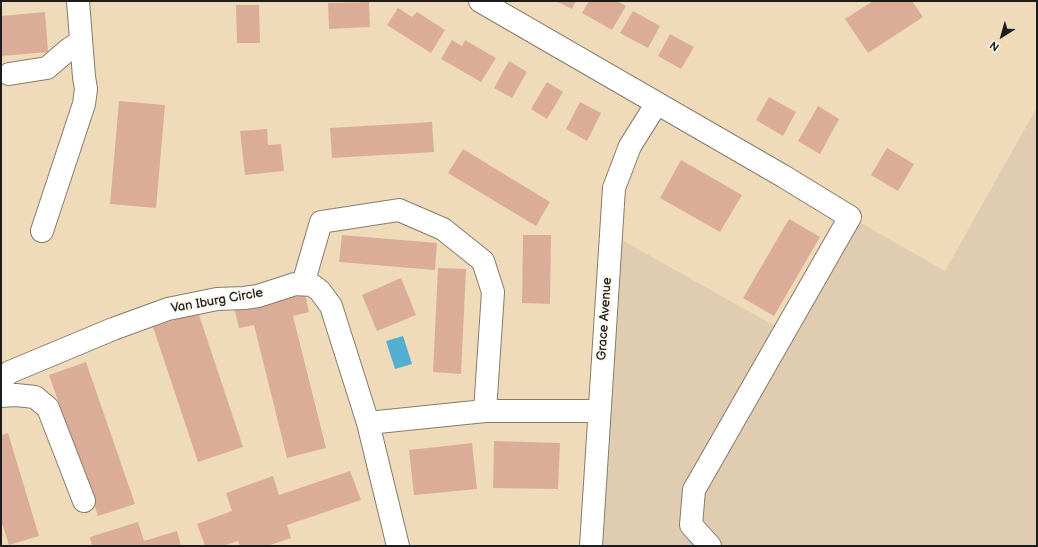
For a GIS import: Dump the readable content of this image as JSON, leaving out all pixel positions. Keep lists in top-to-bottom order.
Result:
{
  "streets": {
    "street": ["Van Iburg Circle", "Grace Avenue"]
  },
  "north": "bottom left"
}
